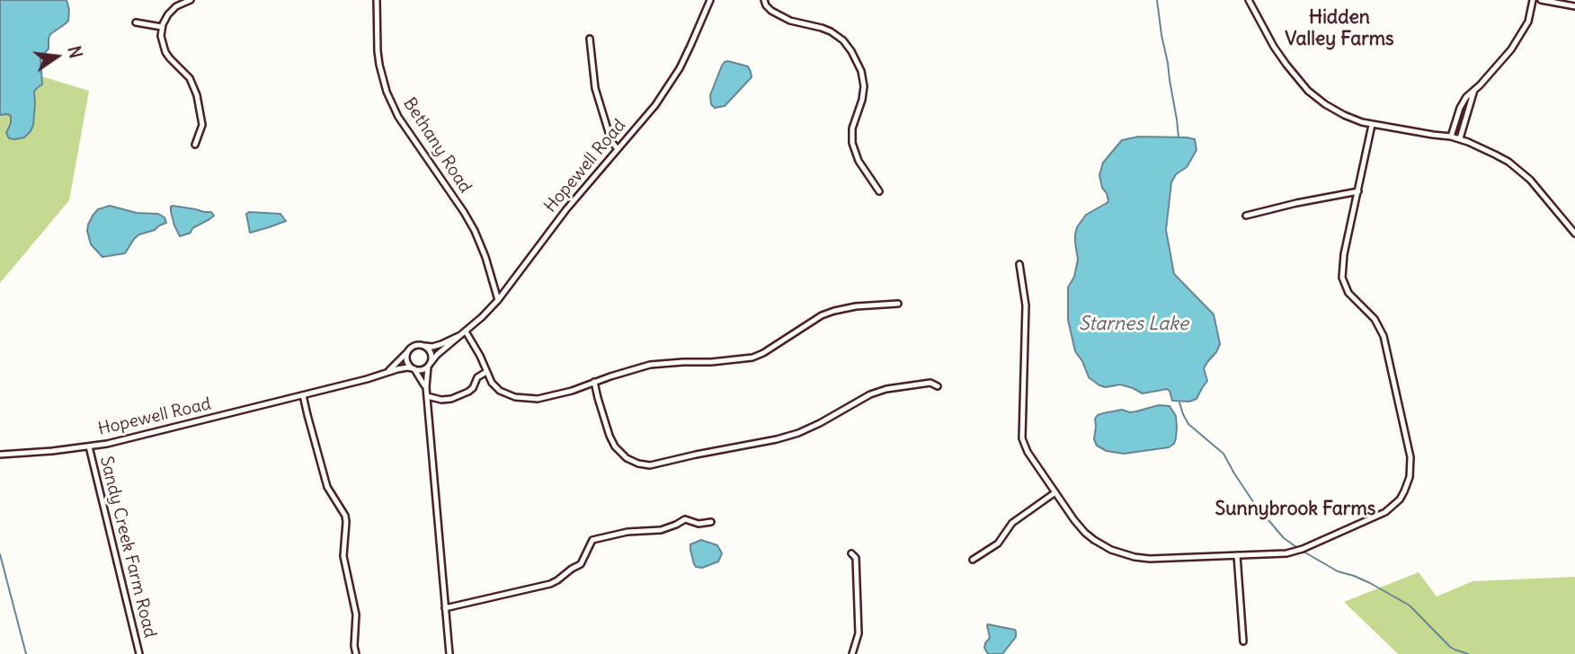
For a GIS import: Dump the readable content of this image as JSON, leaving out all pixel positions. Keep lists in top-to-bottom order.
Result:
{
  "streets": {
    "street": ["Bethany Road", "Hopewell Road", "Sandy Creek Farm Road"]
  },
  "crossings": [
    ["Bethany Road", "Hopewell Road"],
    ["Hopewell Road", "Sandy Creek Farm Road"]
  ],
  "districts": ["Hidden Valley Farms", "Sunnybrook Farms"],
  "water": ["Starnes Lake"],
  "north": "right"
}
